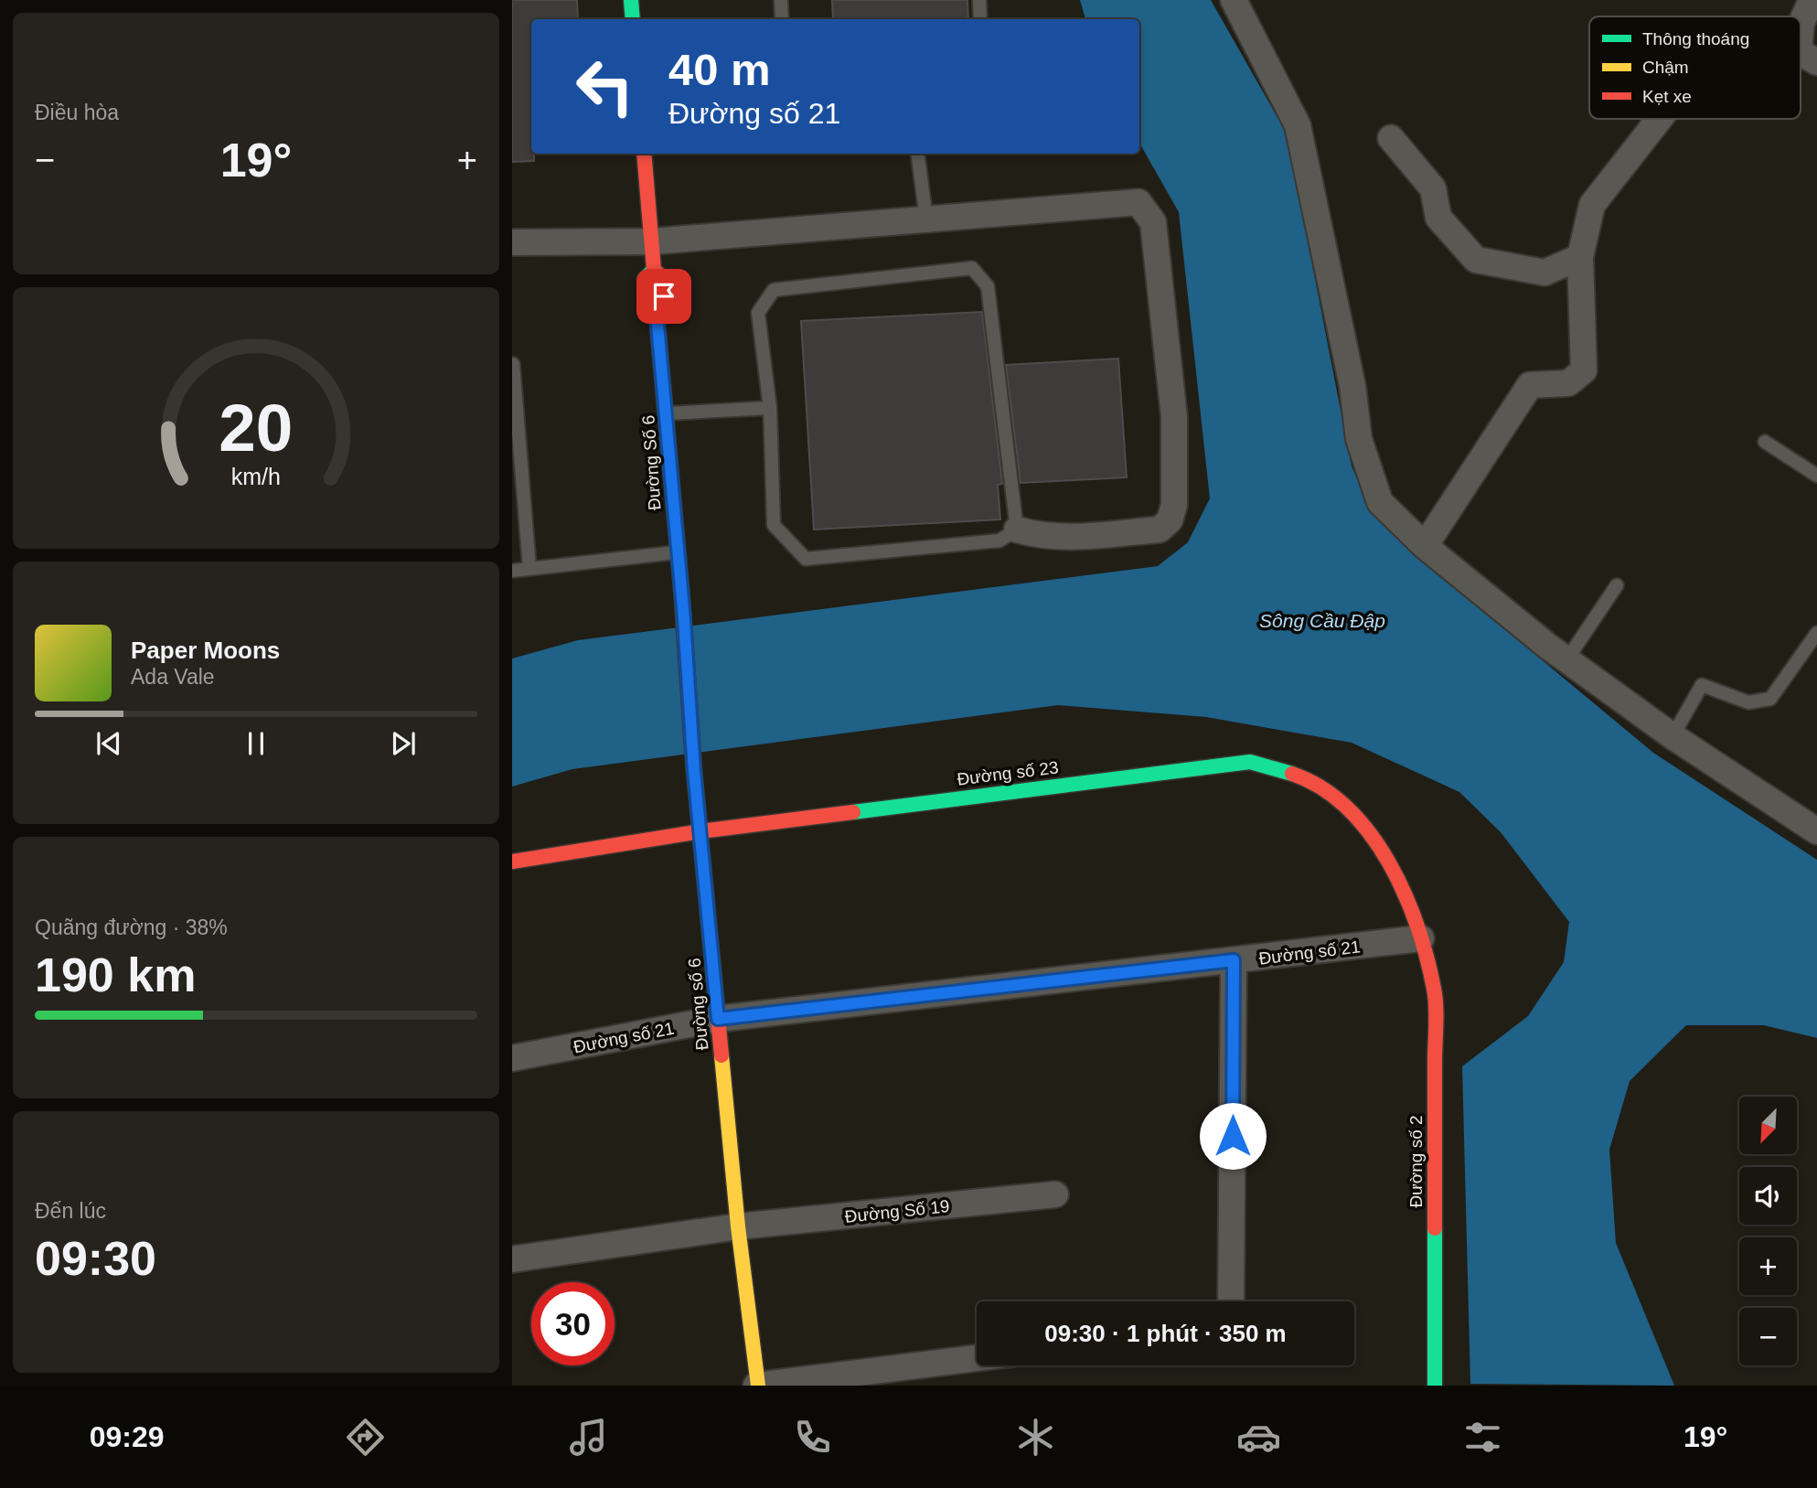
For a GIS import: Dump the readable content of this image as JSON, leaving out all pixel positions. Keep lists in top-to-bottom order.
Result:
{
  "streets": {
    "street": [
      "Đường Số 6",
      "Đường số 23",
      "Đường số 21",
      "Đường số 6",
      "Đường số 2",
      "Đường Số 19"
    ]
  },
  "crossings": [
    ["Đường Số 6", "Đường số 6"],
    ["Đường số 23", "Đường số 21"],
    ["Đường số 23", "Đường số 6"],
    ["Đường số 23", "Đường số 2"],
    ["Đường số 21", "Đường số 6"],
    ["Đường số 21", "Đường số 2"],
    ["Đường số 6", "Đường Số 19"]
  ],
  "water": ["Sông Cầu Đập"],
  "legend": ["Thông thoáng", "Chậm", "Kẹt xe"],
  "north": "bottom left",
  "page": {
    "tile": [
      "Điều hòa",
      ["Quãng đường · 38%", "190 km"],
      ["Đến lúc", "09:30"]
    ],
    "turn": ["40 m", "Đường số 21"],
    "heat": ["−", "19°", "+"],
    "song": ["Paper Moons", "Ada Vale"],
    "map_buttons": ["+", "−"],
    "limit": "30",
    "trip": "09:30 · 1 phút · 350 m",
    "tabs": ["09:29", "19°"],
    "gauge": ["20", "km/h"]
  }
}
